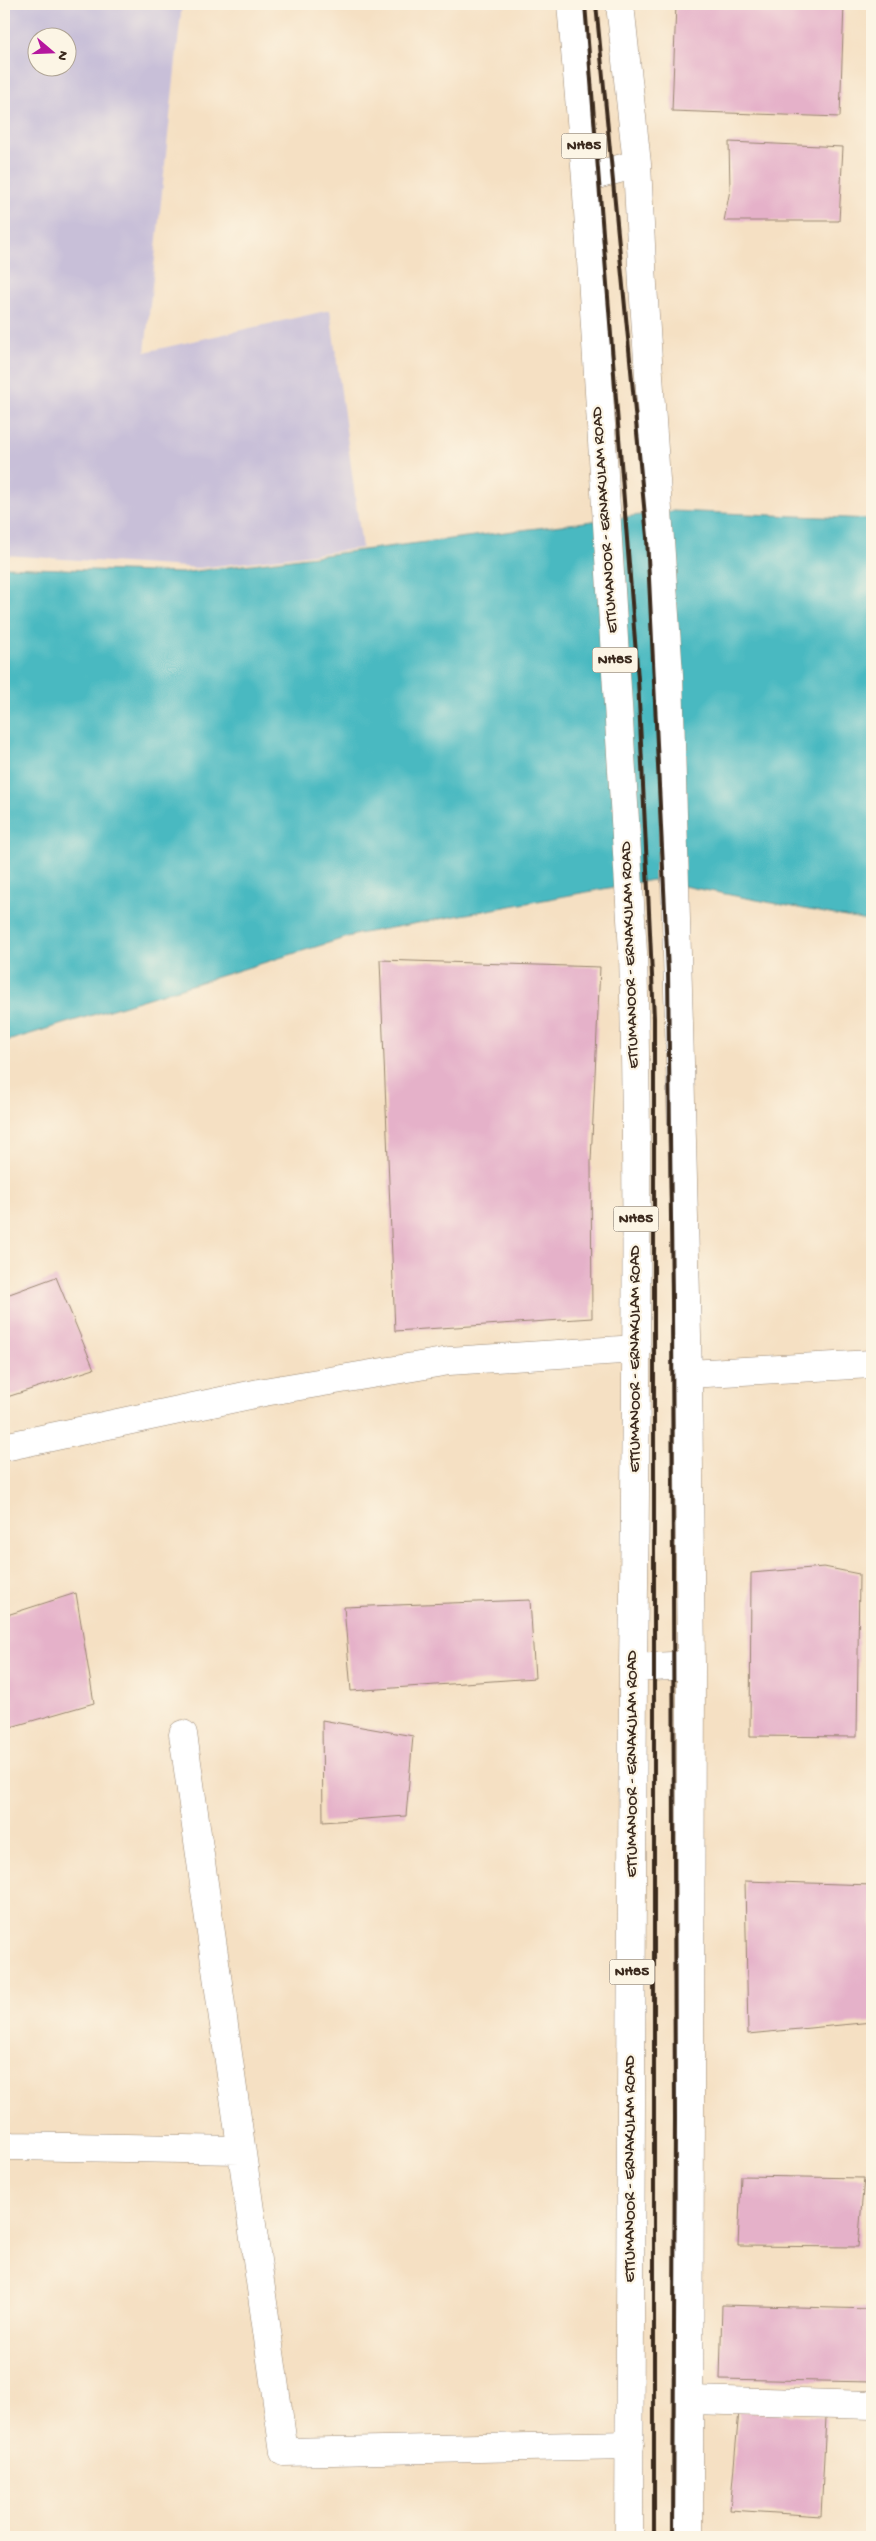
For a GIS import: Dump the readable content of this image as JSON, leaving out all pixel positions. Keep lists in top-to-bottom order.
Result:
{
  "streets": {
    "main road": ["NH85", "ETTUMANOOR - ERNAKULAM ROAD"]
  },
  "north": "right"
}
